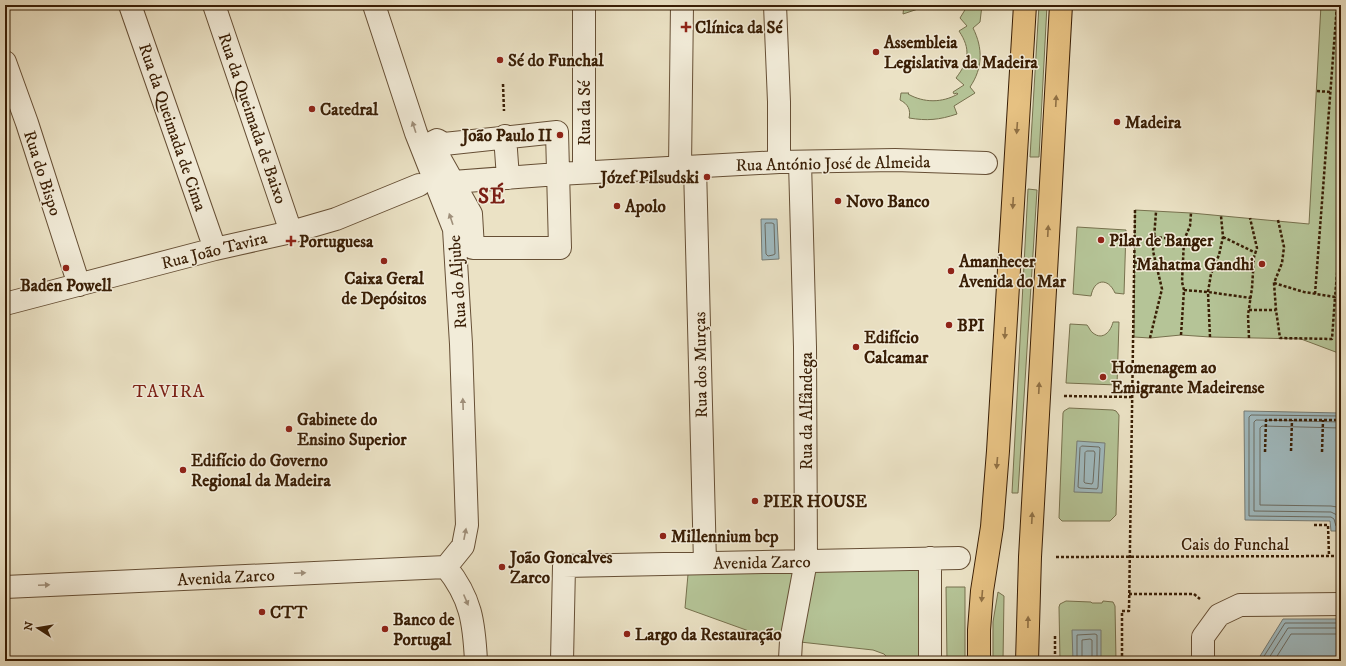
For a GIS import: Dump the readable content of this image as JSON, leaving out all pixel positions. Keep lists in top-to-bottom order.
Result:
{
  "streets": {
    "street": [
      "Rua da Sé",
      "Rua da Queimada de Baixo",
      "Rua da Queimada de Cima",
      "Rua António José de Almeida",
      "Rua do Bispo",
      "Rua João Tavira",
      "Rua do Aljube",
      "Rua dos Murças",
      "Rua da Alfândega",
      "Avenida Zarco"
    ],
    "path": ["Cais do Funchal"]
  },
  "crossings": [
    ["Rua da Sé", "Rua António José de Almeida"],
    ["Rua da Queimada de Baixo", "Rua João Tavira"],
    ["Rua da Queimada de Cima", "Rua João Tavira"],
    ["Rua António José de Almeida", "Rua dos Murças"],
    ["Rua António José de Almeida", "Rua da Alfândega"],
    ["Rua do Bispo", "Rua João Tavira"],
    ["Rua do Aljube", "Avenida Zarco"],
    ["Rua dos Murças", "Avenida Zarco"],
    ["Rua da Alfândega", "Avenida Zarco"]
  ],
  "one_way": ["Rua do Aljube", "Avenida Zarco"],
  "districts": ["SÉ", "TAVIRA"],
  "places": {
    "health": ["Clínica da Sé", "Portuguesa"],
    "other": [
      "Assembleia Legislativa da Madeira",
      "Sé do Funchal",
      "Catedral",
      "Madeira",
      "João Paulo II",
      "Józef Pilsudski",
      "Novo Banco",
      "Apolo",
      "Pilar de Banger",
      "Caixa Geral de Depósitos",
      "Mahatma Gandhi",
      "Baden Powell",
      "Amanhecer Avenida do Mar",
      "BPI",
      "Edifício Calcamar",
      "Homenagem ao Emigrante Madeirense",
      "Gabinete do Ensino Superior",
      "Edifício do Governo Regional da Madeira",
      "PIER HOUSE",
      "Millennium bcp",
      "João Goncalves Zarco",
      "CTT",
      "Banco de Portugal",
      "Largo da Restauração"
    ]
  },
  "north": "left"
}
